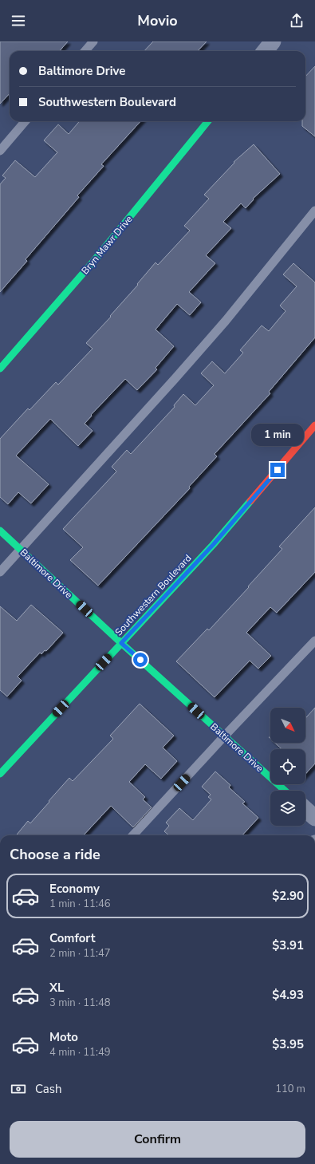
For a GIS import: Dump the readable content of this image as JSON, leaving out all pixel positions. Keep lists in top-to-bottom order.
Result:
{
  "streets": {
    "street": ["Bryn Mawr Drive", "Baltimore Drive", "Southwestern Boulevard"]
  },
  "crossings": [
    ["Baltimore Drive", "Southwestern Boulevard"]
  ],
  "north": "bottom right",
  "page": {
    "header": "Movio",
    "banner": ["Baltimore Drive", "Southwestern Boulevard"],
    "bubble": "1 min",
    "heading": "Choose a ride",
    "list": [
      {
        "name": "Economy",
        "note": "1 min · 11:46",
        "value": "$2.90"
      },
      {
        "name": "Comfort",
        "note": "2 min · 11:47",
        "value": "$3.91"
      },
      {
        "name": "XL",
        "note": "3 min · 11:48",
        "value": "$4.93"
      },
      {
        "name": "Moto",
        "note": "4 min · 11:49",
        "value": "$3.95"
      }
    ],
    "pay": ["Cash", "110 m"],
    "buttons": "Confirm"
  }
}
